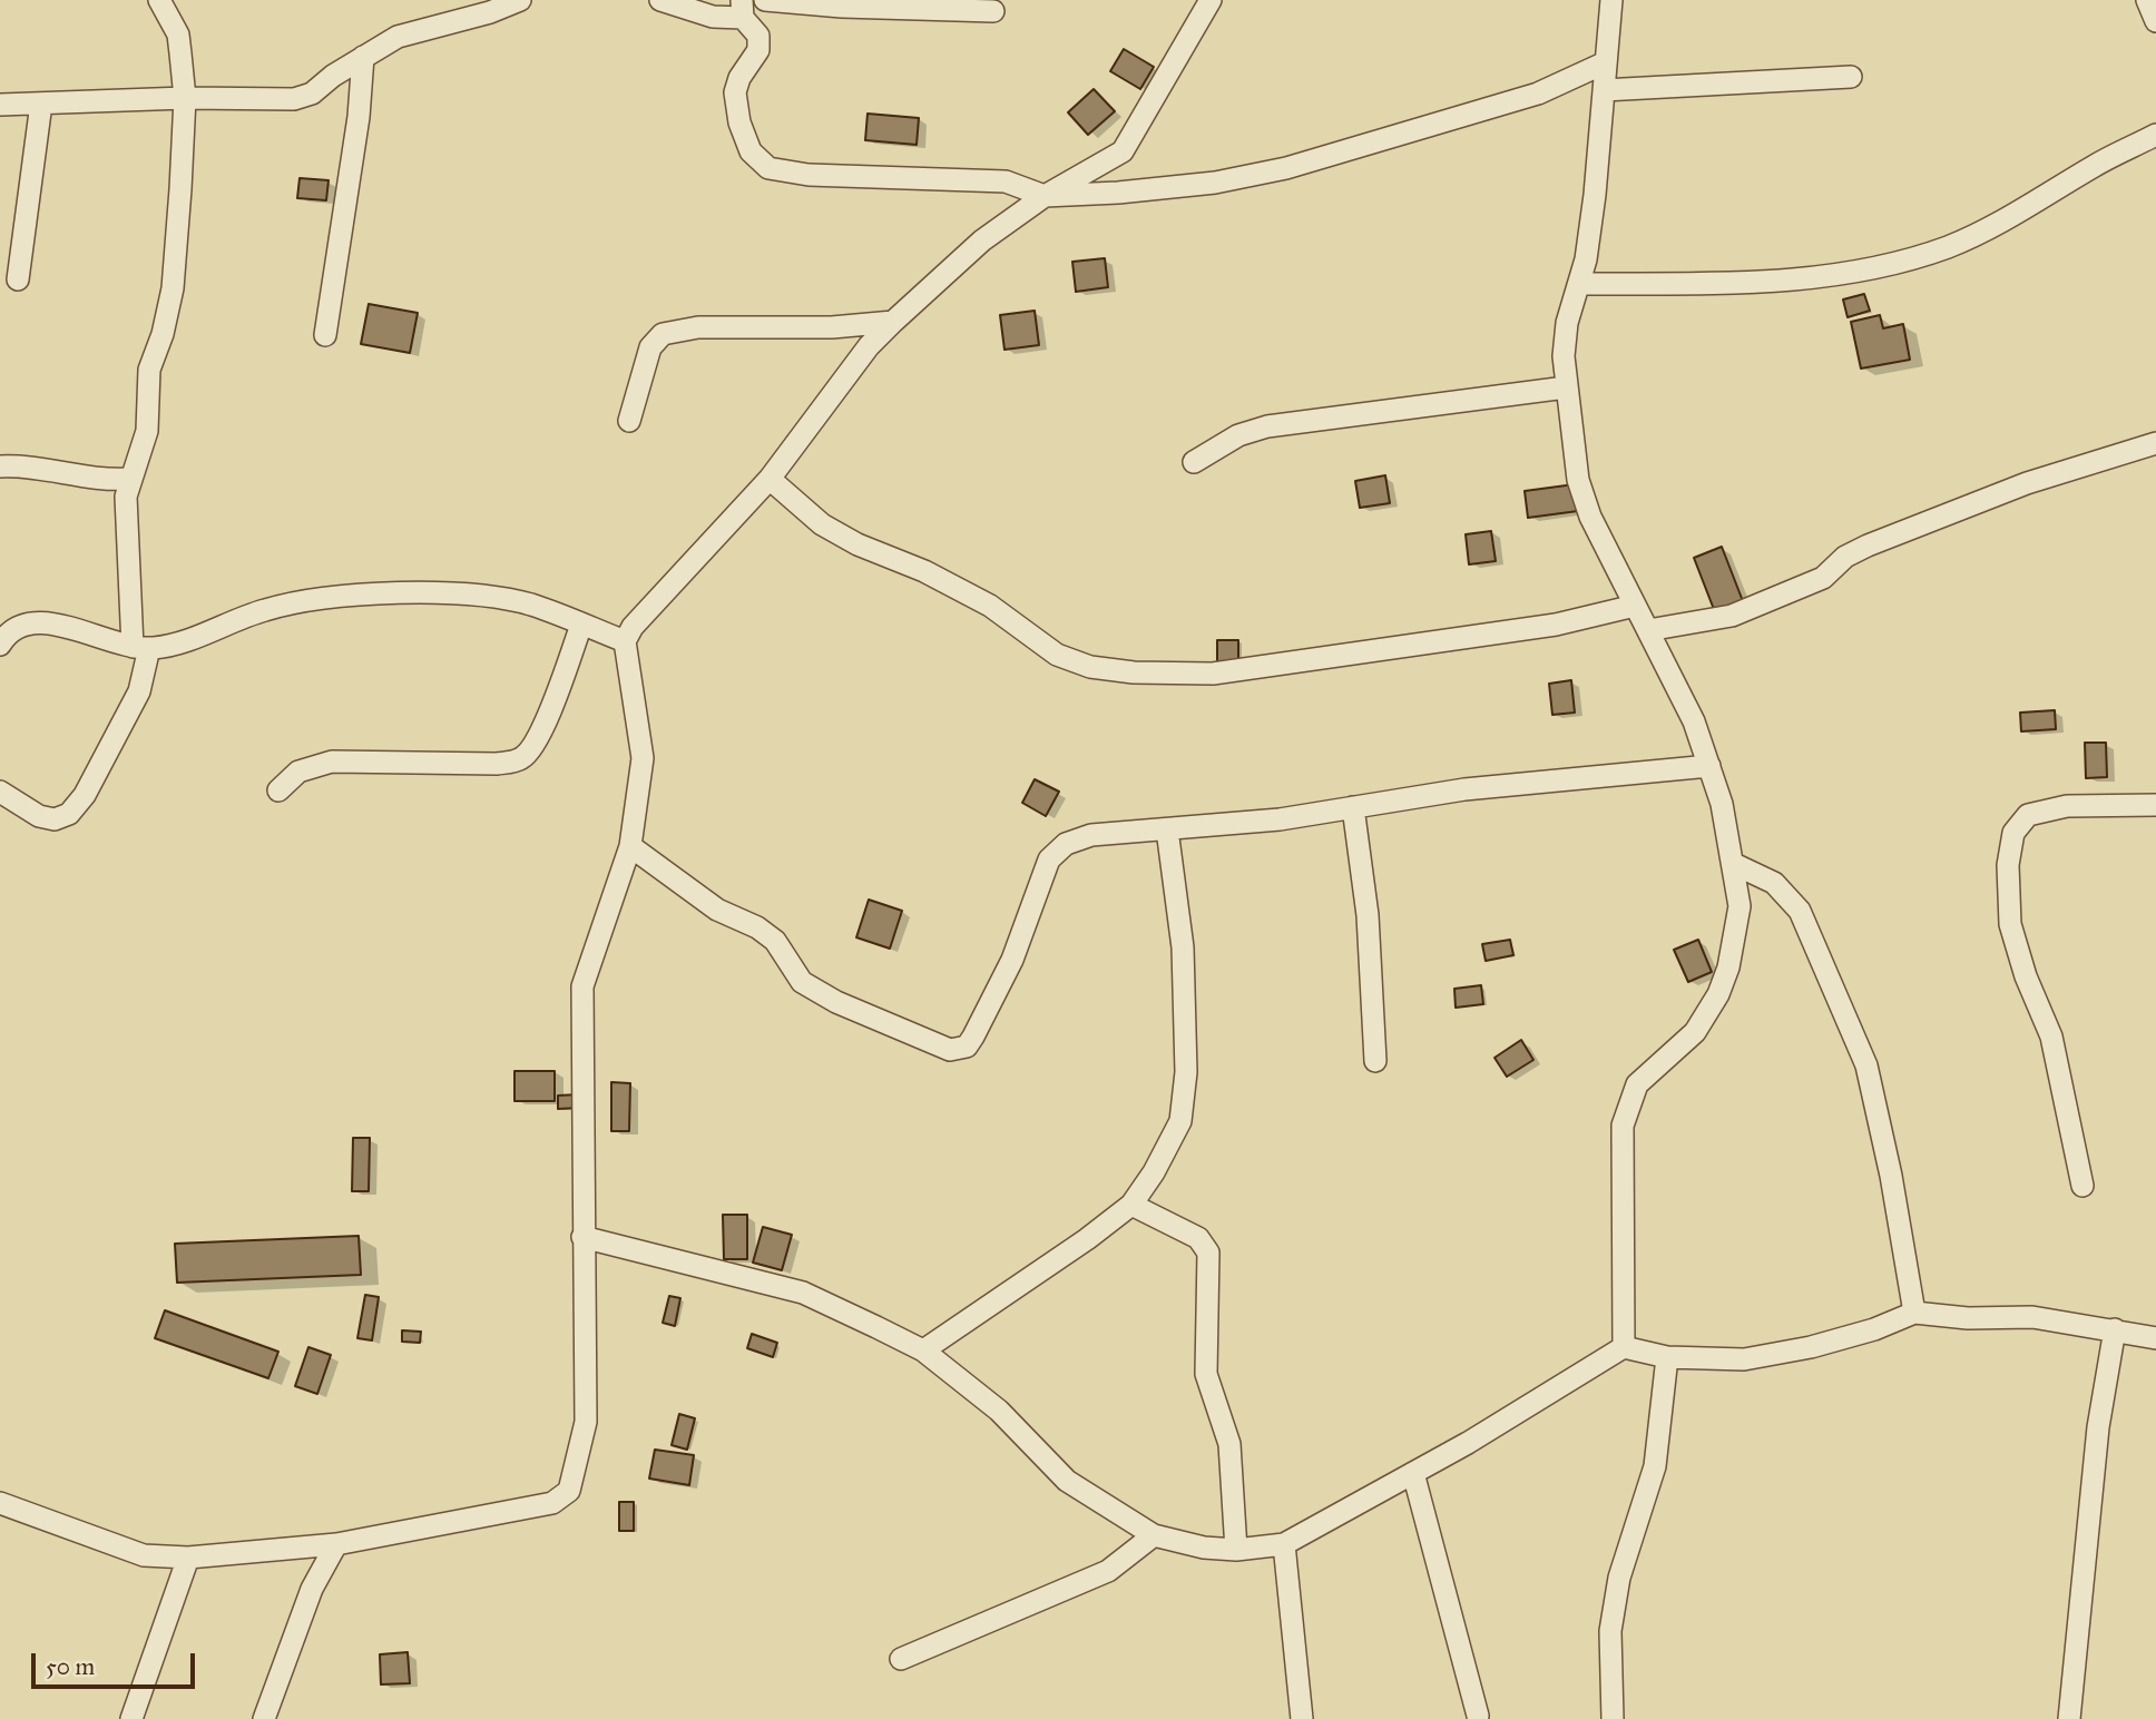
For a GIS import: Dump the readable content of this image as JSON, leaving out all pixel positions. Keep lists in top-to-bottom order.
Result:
{
  "scale_bar": "50 m"
}
